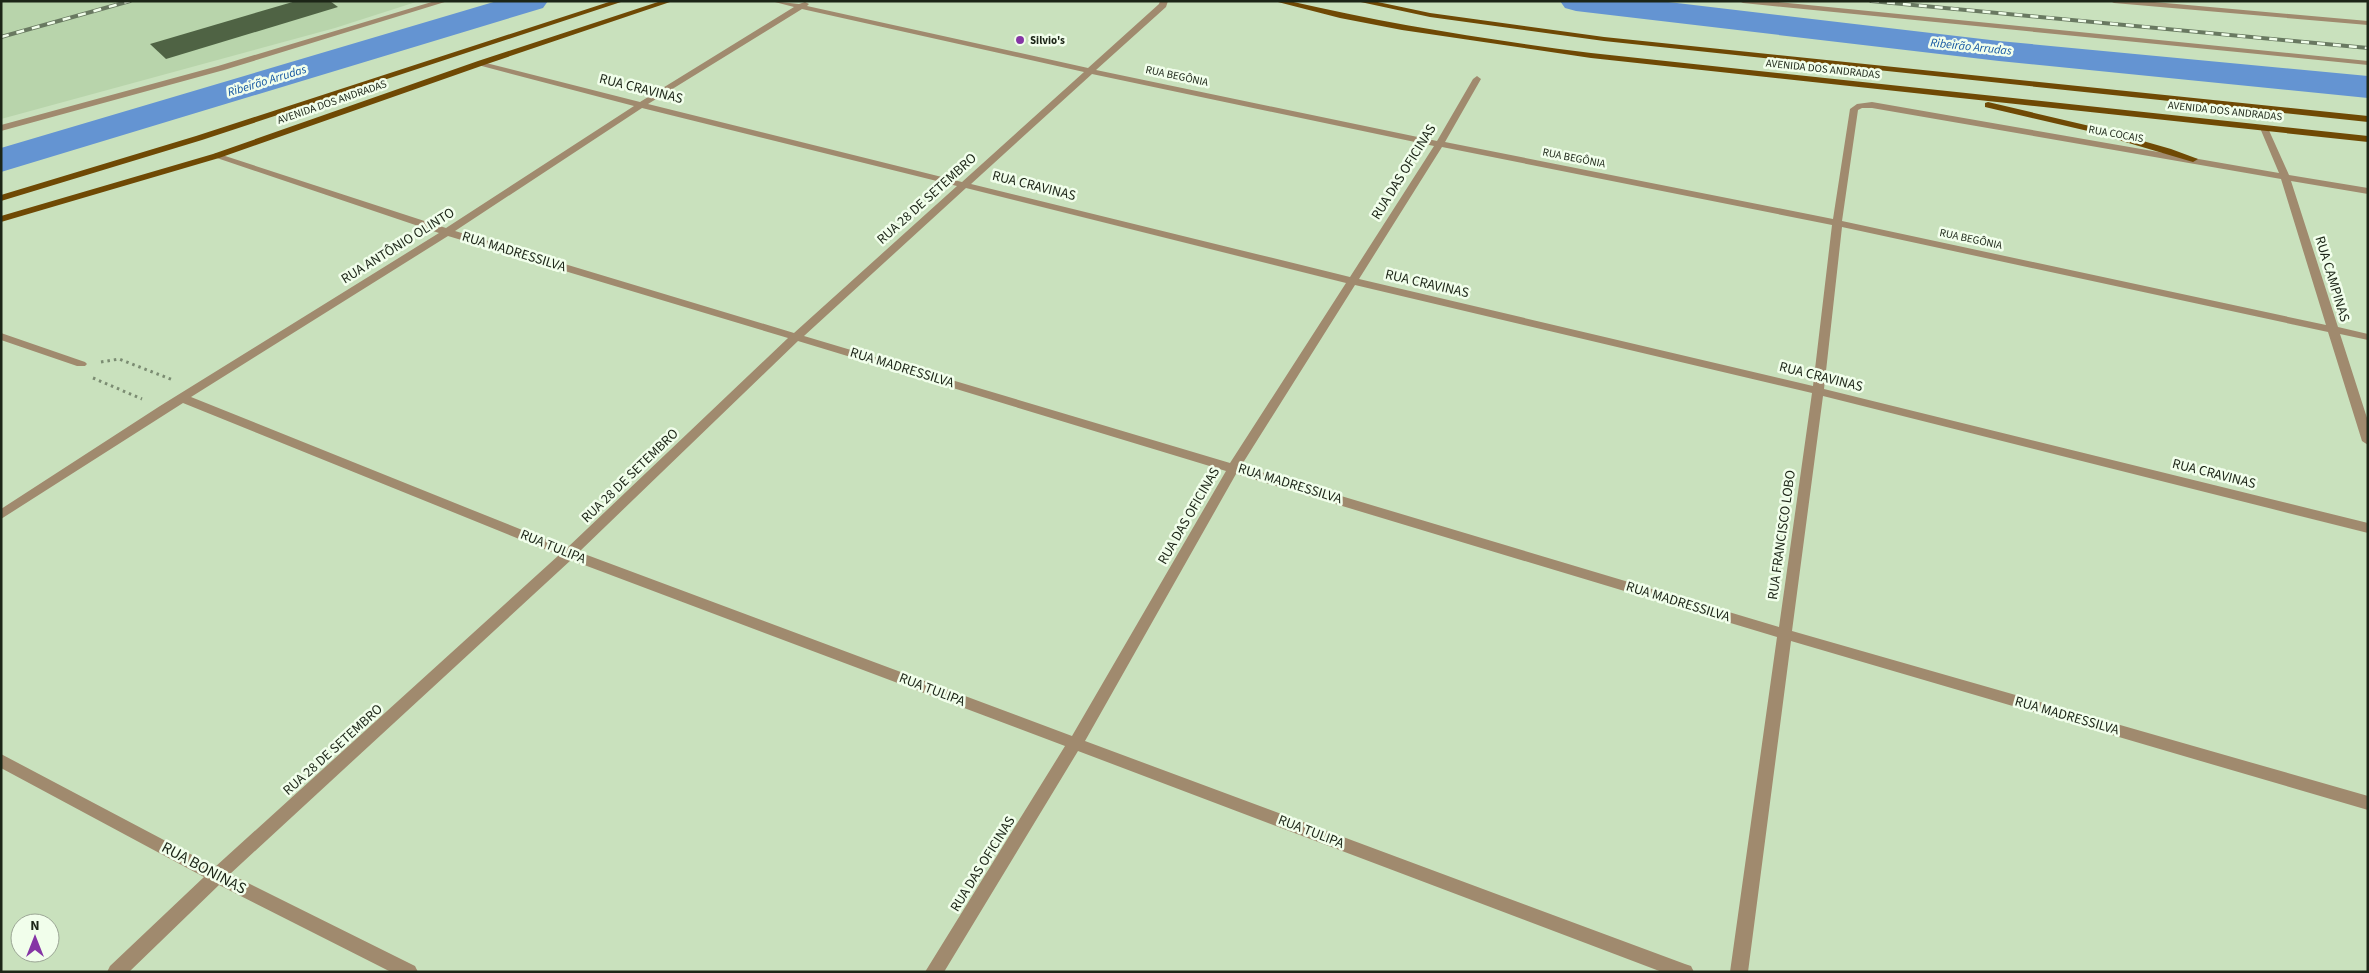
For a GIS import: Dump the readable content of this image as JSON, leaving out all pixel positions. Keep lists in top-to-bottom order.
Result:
{
  "streets": {
    "main road": ["AVENIDA DOS ANDRADAS"],
    "street": [
      "RUA BEGÔNIA",
      "RUA CRAVINAS",
      "RUA COCAIS",
      "RUA DAS OFICINAS",
      "RUA 28 DE SETEMBRO",
      "RUA ANTÔNIO OLINTO",
      "RUA MADRESSILVA",
      "RUA CAMPINAS",
      "RUA FRANCISCO LOBO",
      "RUA TULIPA",
      "RUA BONINAS"
    ]
  },
  "crossings": [
    ["AVENIDA DOS ANDRADAS", "RUA CRAVINAS"],
    ["AVENIDA DOS ANDRADAS", "RUA MADRESSILVA"],
    ["AVENIDA DOS ANDRADAS", "RUA CAMPINAS"],
    ["RUA BEGÔNIA", "RUA DAS OFICINAS"],
    ["RUA BEGÔNIA", "RUA 28 DE SETEMBRO"],
    ["RUA BEGÔNIA", "RUA ANTÔNIO OLINTO"],
    ["RUA BEGÔNIA", "RUA CAMPINAS"],
    ["RUA BEGÔNIA", "RUA FRANCISCO LOBO"],
    ["RUA CRAVINAS", "RUA DAS OFICINAS"],
    ["RUA CRAVINAS", "RUA 28 DE SETEMBRO"],
    ["RUA CRAVINAS", "RUA ANTÔNIO OLINTO"],
    ["RUA CRAVINAS", "RUA FRANCISCO LOBO"],
    ["RUA COCAIS", "RUA CAMPINAS"],
    ["RUA COCAIS", "RUA FRANCISCO LOBO"],
    ["RUA DAS OFICINAS", "RUA MADRESSILVA"],
    ["RUA DAS OFICINAS", "RUA TULIPA"],
    ["RUA 28 DE SETEMBRO", "RUA MADRESSILVA"],
    ["RUA 28 DE SETEMBRO", "RUA TULIPA"],
    ["RUA 28 DE SETEMBRO", "RUA BONINAS"],
    ["RUA ANTÔNIO OLINTO", "RUA MADRESSILVA"],
    ["RUA ANTÔNIO OLINTO", "RUA TULIPA"],
    ["RUA MADRESSILVA", "RUA FRANCISCO LOBO"]
  ],
  "water": ["Ribeirão Arrudas"],
  "places": ["Silvio's"],
  "north": "top"
}
